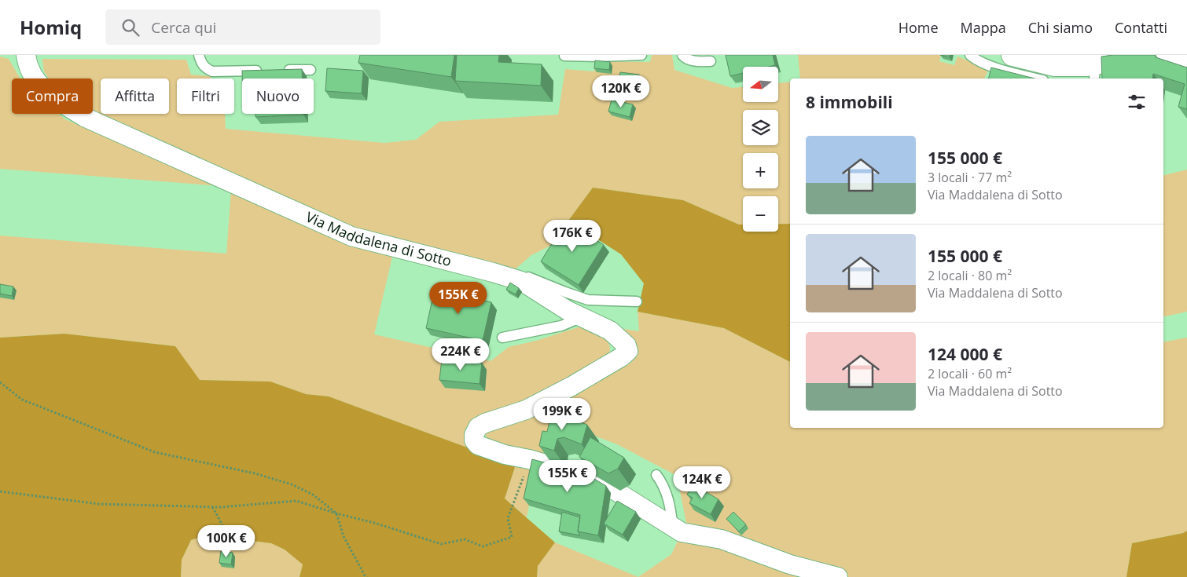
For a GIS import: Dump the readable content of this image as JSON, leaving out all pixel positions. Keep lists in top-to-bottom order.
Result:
{
  "streets": {
    "street": ["Via Maddalena di Sotto"]
  },
  "north": "left",
  "page": {
    "header": "Homiq",
    "search": "Cerca qui",
    "nav": [
      "Home",
      "Mappa",
      "Chi siamo",
      "Contatti"
    ],
    "map_buttons": ["+", "−"],
    "price": [
      "120K €",
      "176K €",
      "155K €",
      "224K €",
      "199K €",
      "155K €",
      "124K €",
      "100K €"
    ],
    "chip": [
      "Compra",
      "Affitta",
      "Filtri",
      "Nuovo"
    ],
    "heading": "8 immobili",
    "list": [
      {
        "name": "155 000 €",
        "note": "3 locali · 77 m² · Via Maddalena di Sotto"
      },
      {
        "name": "155 000 €",
        "note": "2 locali · 80 m² · Via Maddalena di Sotto"
      },
      {
        "name": "124 000 €",
        "note": "2 locali · 60 m² · Via Maddalena di Sotto"
      }
    ]
  }
}
